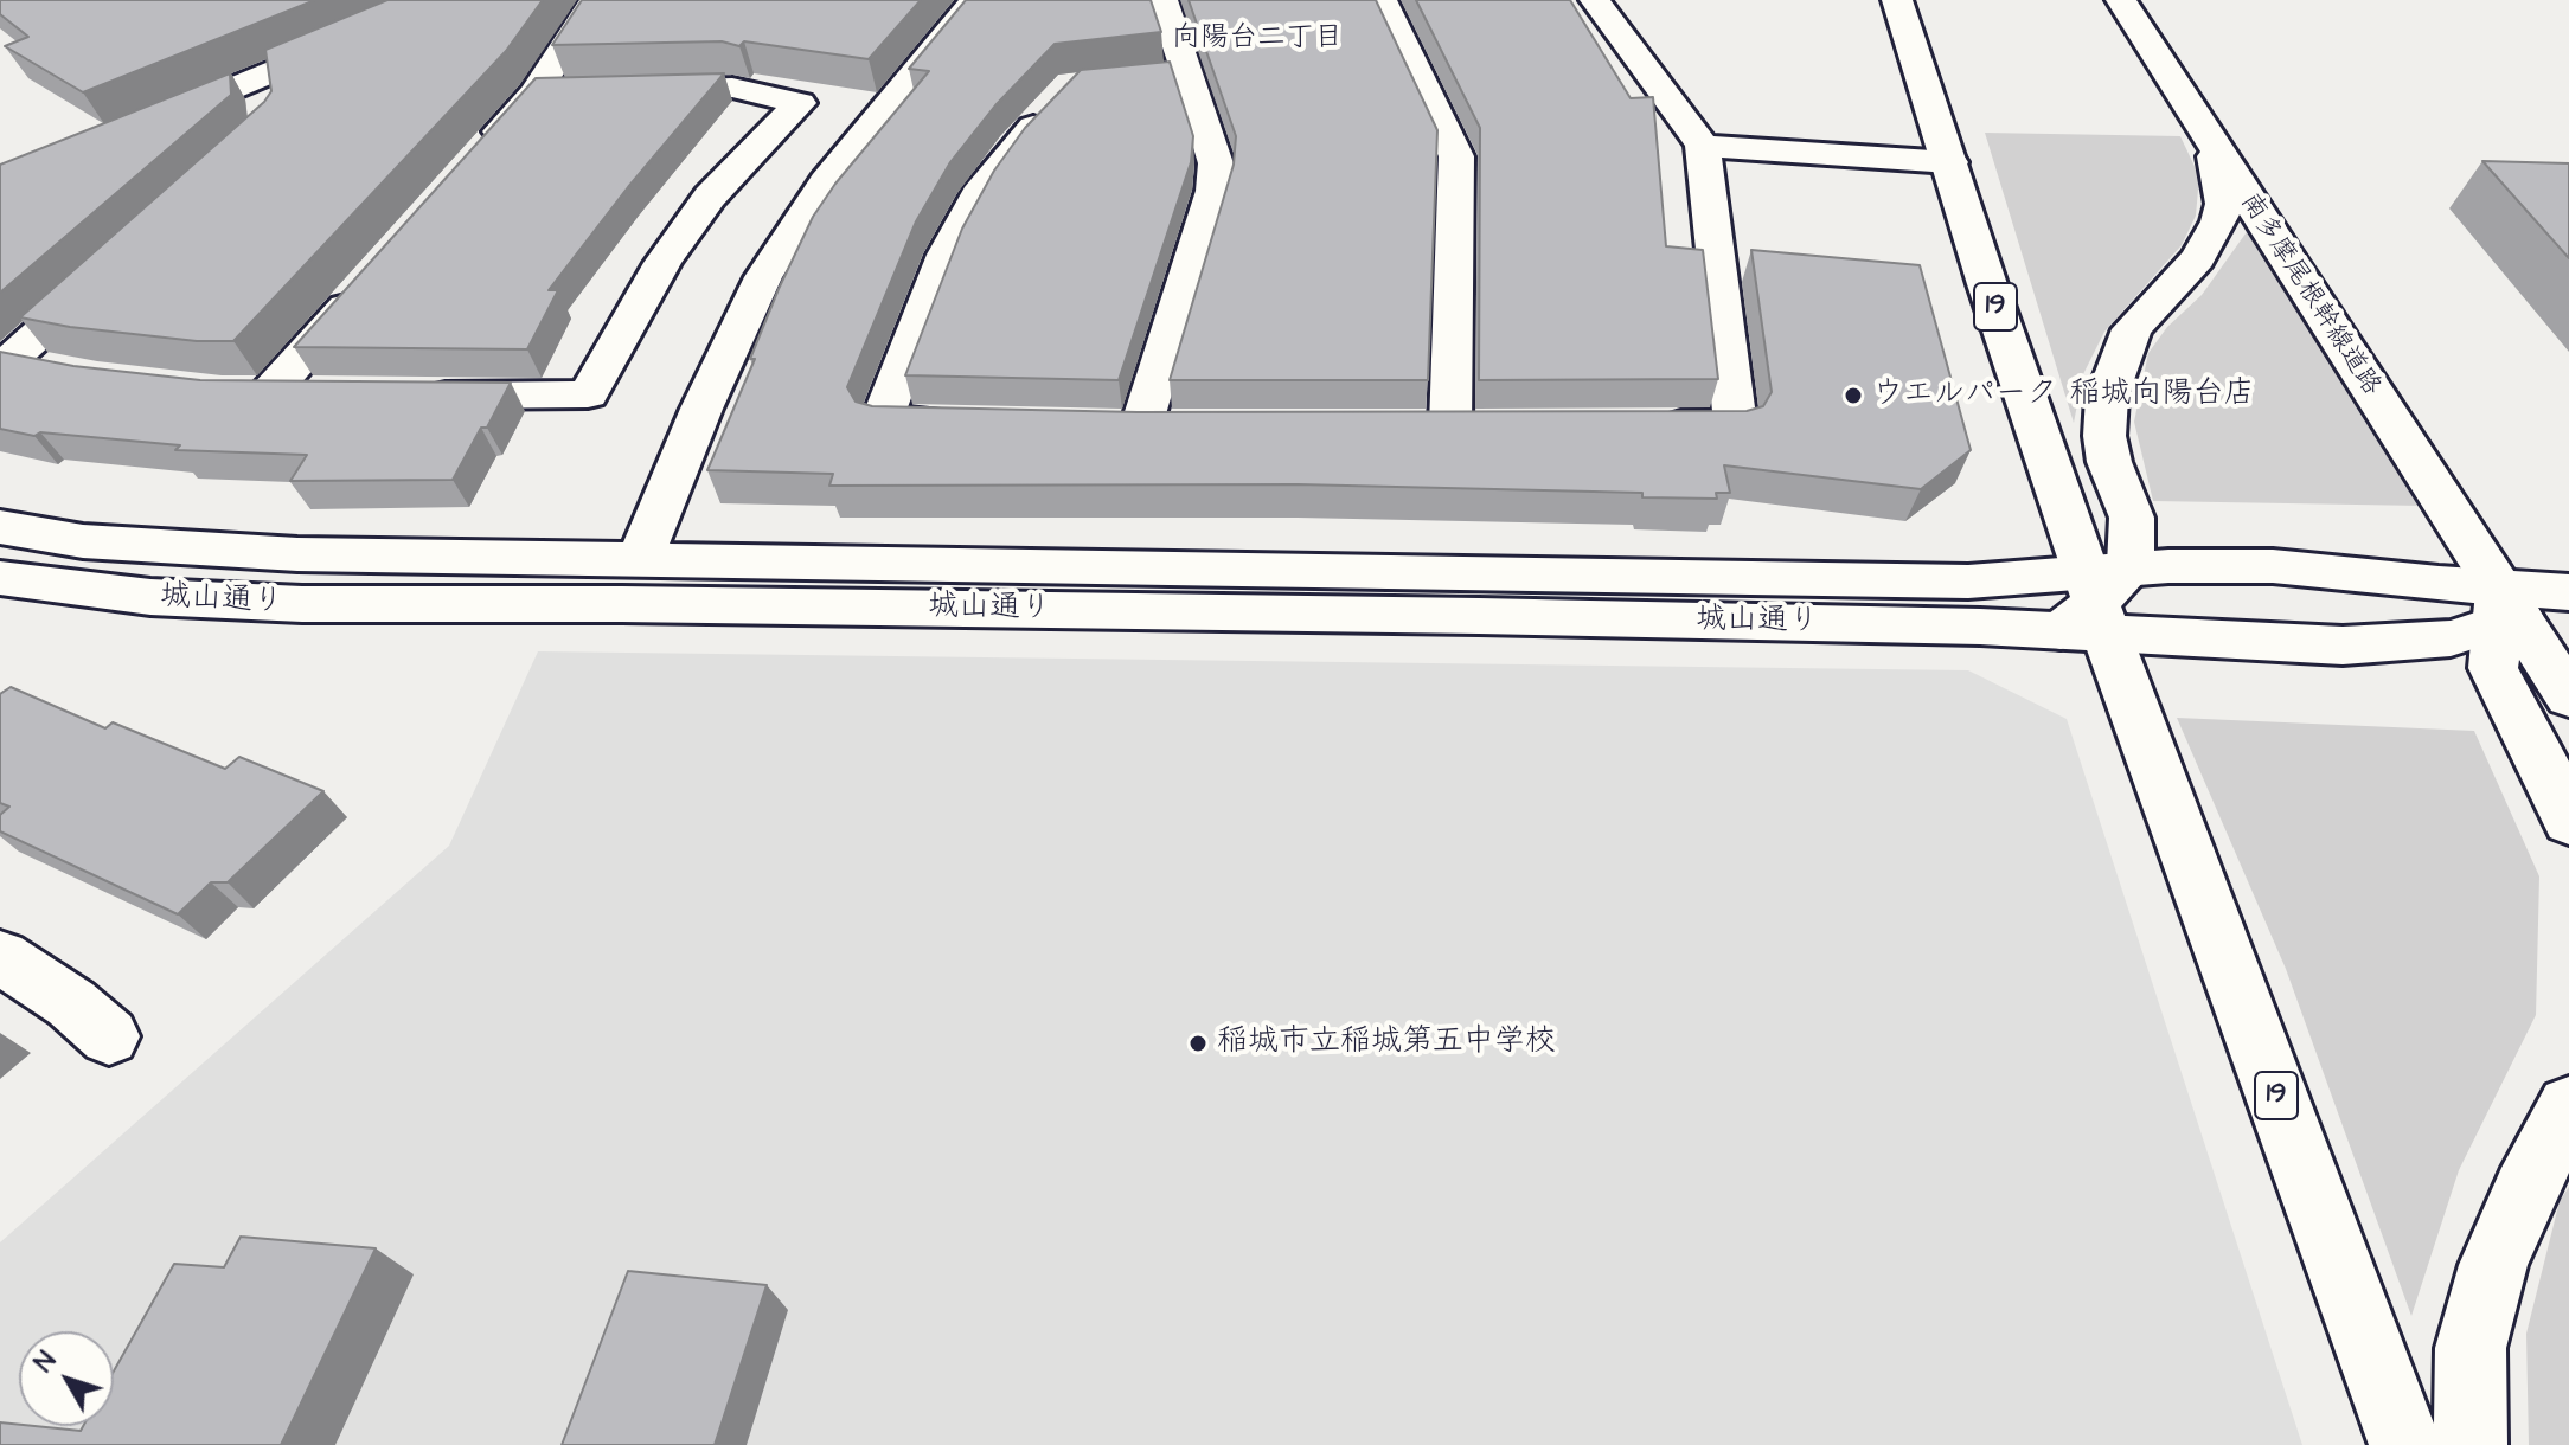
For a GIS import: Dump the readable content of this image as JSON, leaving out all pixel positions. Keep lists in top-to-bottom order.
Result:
{
  "streets": {
    "street": ["南多摩尾根幹線道路", "19", "城山通り"]
  },
  "districts": ["向陽台二丁目"],
  "places": ["ウエルパーク 稲城向陽台店", "稲城市立稲城第五中学校"],
  "north": "top left"
}
